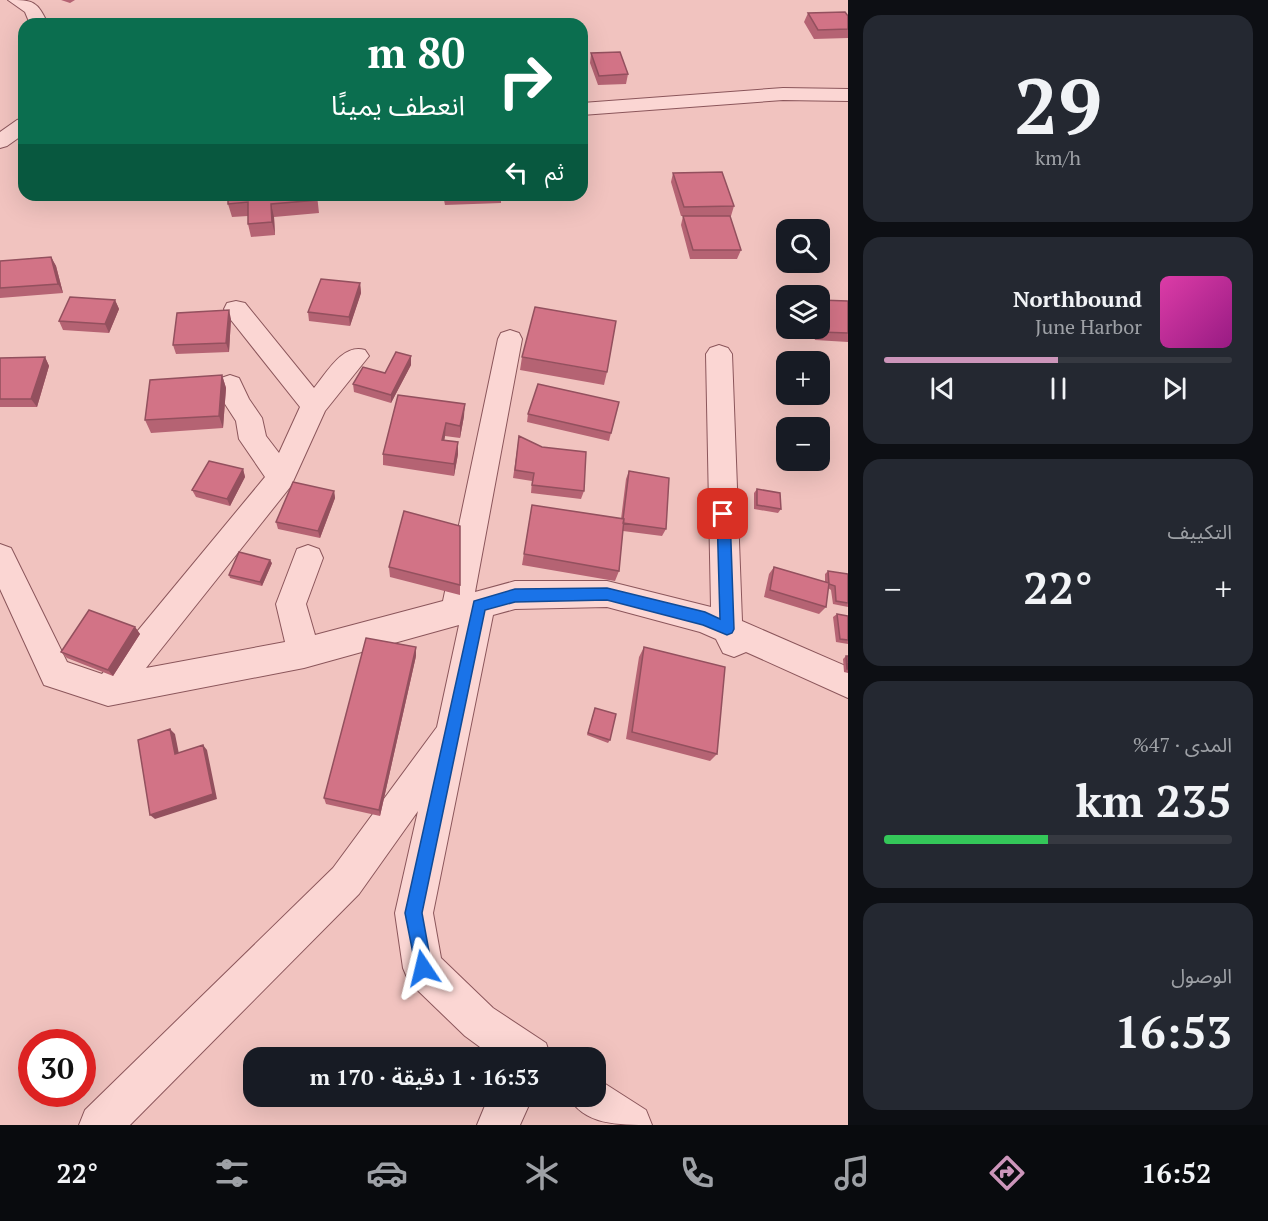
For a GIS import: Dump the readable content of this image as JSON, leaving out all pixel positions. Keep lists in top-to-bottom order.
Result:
{
  "page": {
    "tile": [
      ["29", "km/h"],
      "التكييف",
      ["المدى · 47%", "235 km"],
      ["الوصول", "16:53"]
    ],
    "turn": ["80 m", "انعطف يمينًا"],
    "then": "ثم",
    "map_buttons": ["+", "−"],
    "song": ["Northbound", "June Harbor"],
    "heat": ["−", "22°", "+"],
    "limit": "30",
    "trip": "16:53 · 1 دقيقة · 170 m",
    "tabs": ["16:52", "22°"]
  }
}
